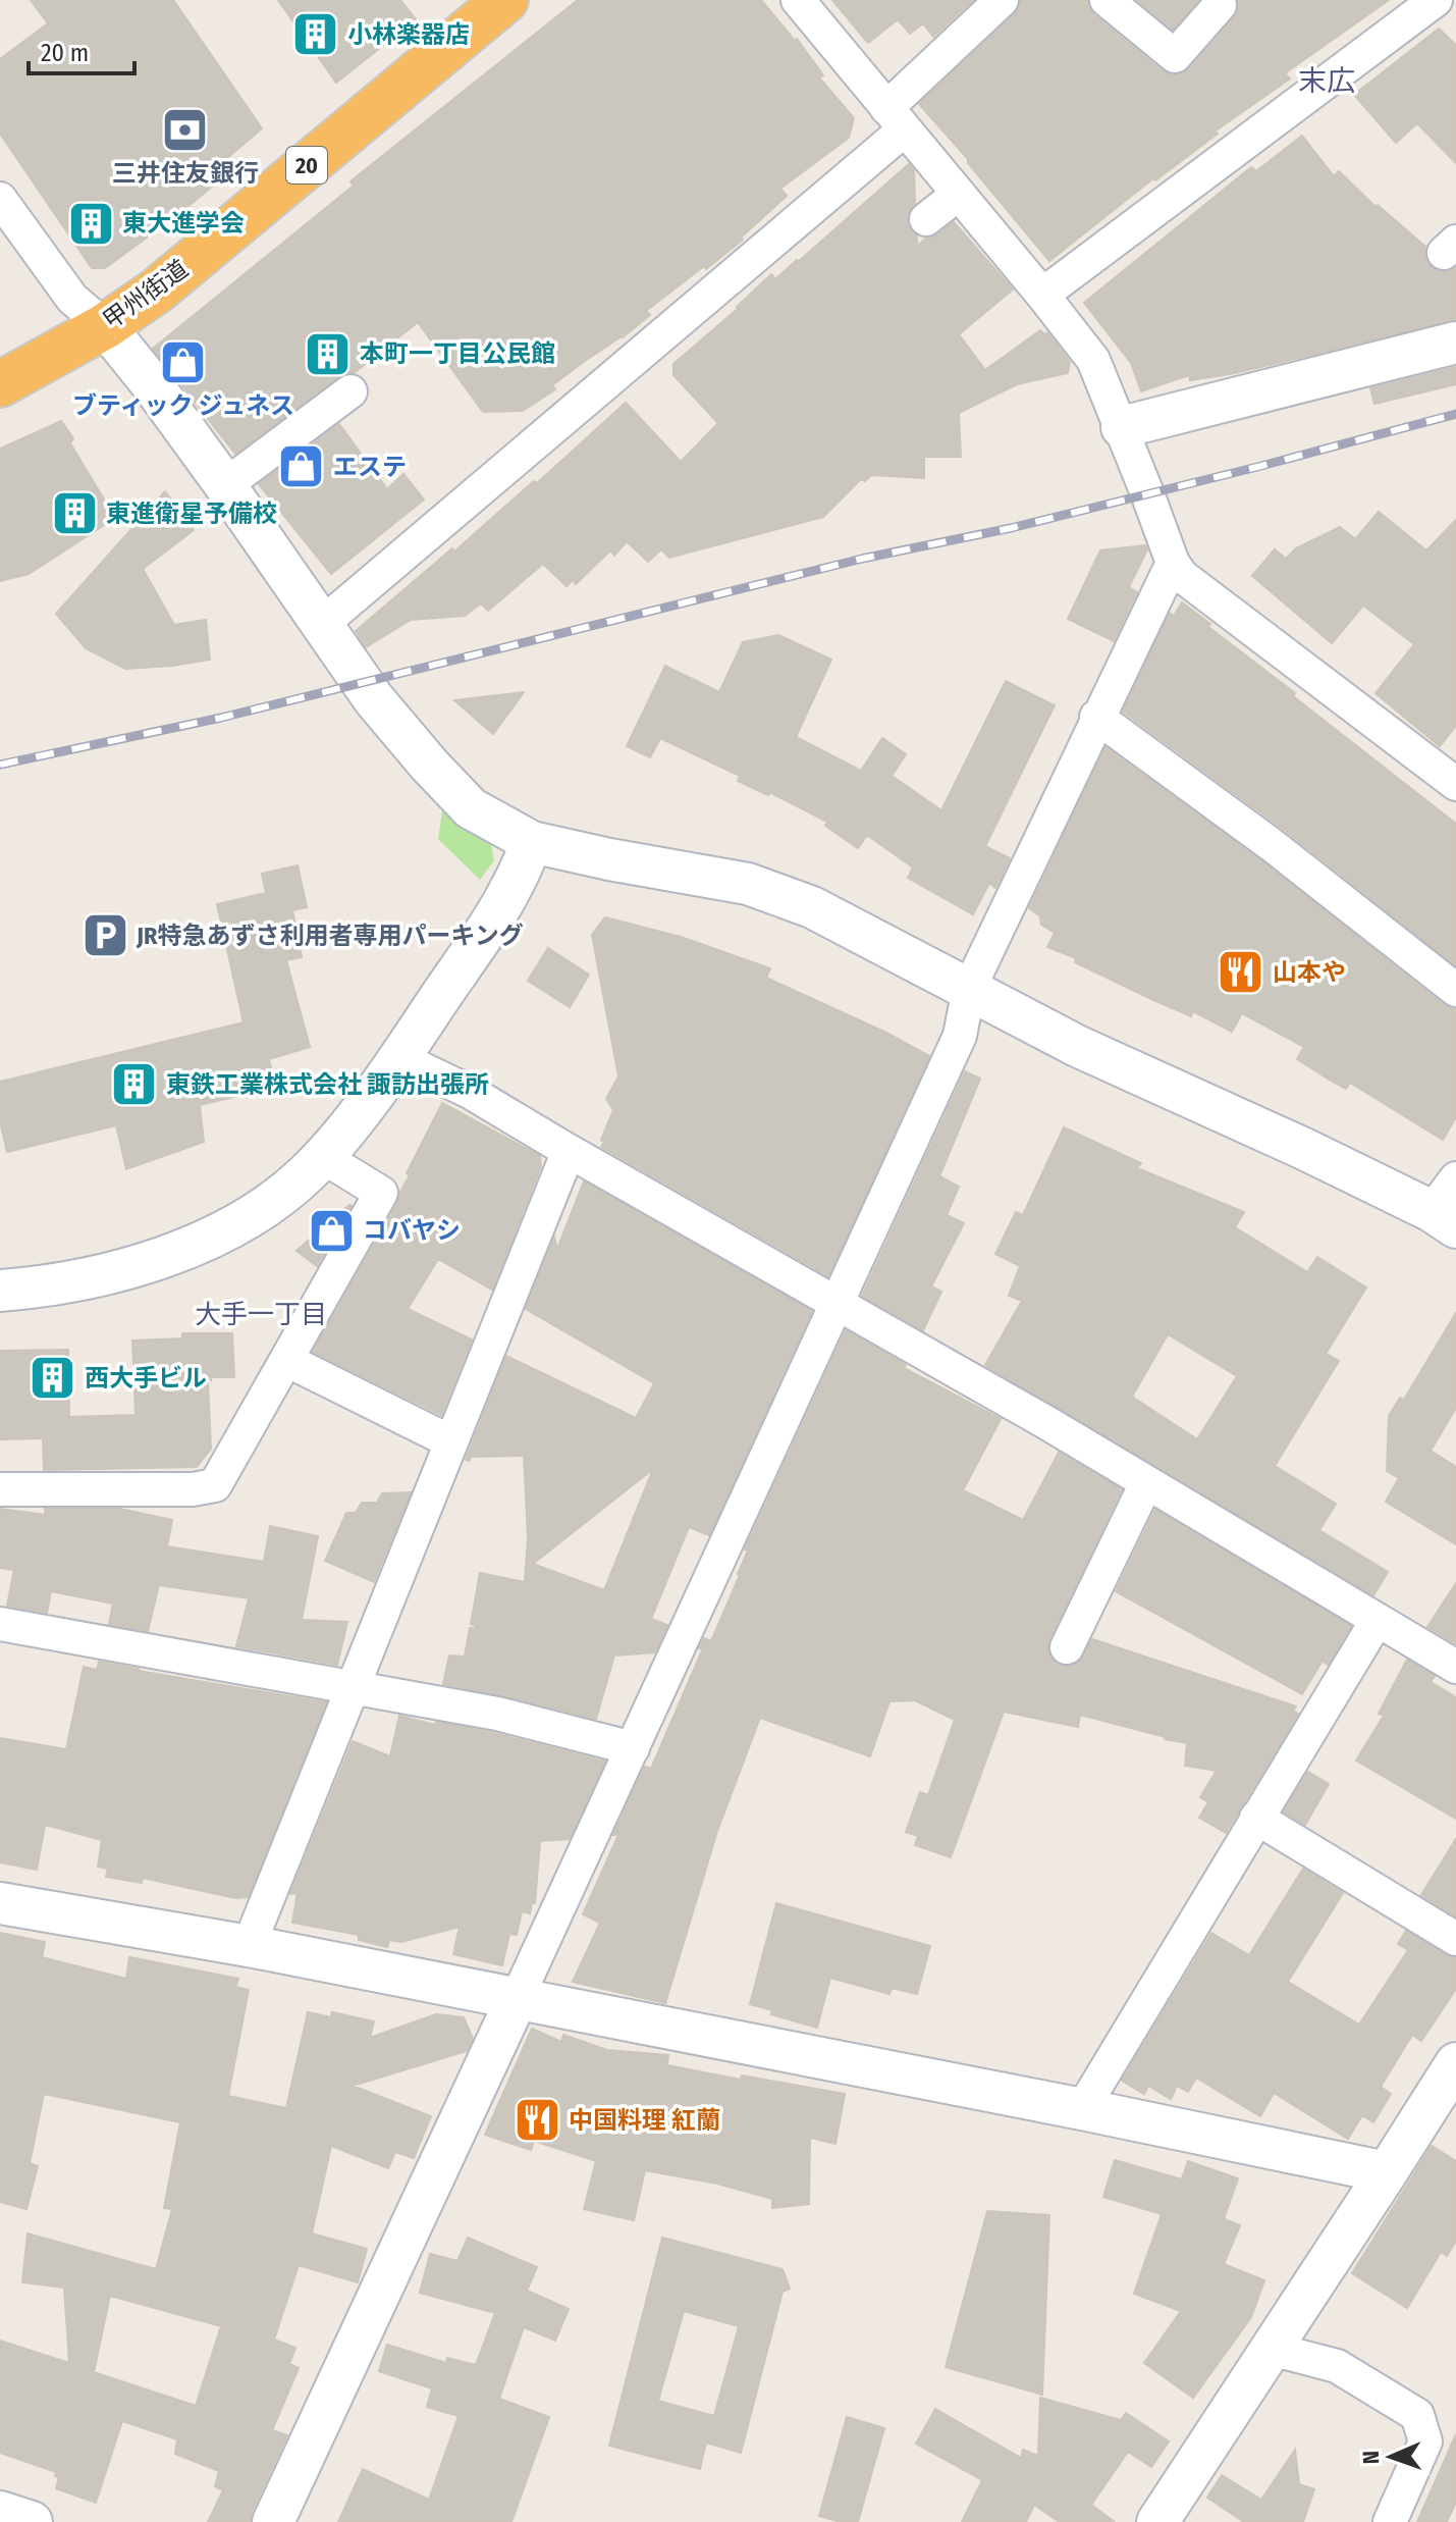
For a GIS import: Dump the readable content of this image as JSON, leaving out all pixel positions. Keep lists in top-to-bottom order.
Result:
{
  "streets": {
    "highway": ["20", "甲州街道"]
  },
  "districts": ["末広", "大手一丁目"],
  "places": {
    "building": [
      "小林楽器店",
      "東大進学会",
      "本町一丁目公民館",
      "東進衛星予備校",
      "東鉄工業株式会社 諏訪出張所",
      "西大手ビル"
    ],
    "bank": ["三井住友銀行"],
    "shop": ["ブティック ジュネス", "エステ", "コバヤシ"],
    "parking": ["JR特急あずさ利用者専用パーキング"],
    "restaurant": ["山本や", "中国料理 紅蘭"]
  },
  "scale_bar": "20 m",
  "north": "left"
}
